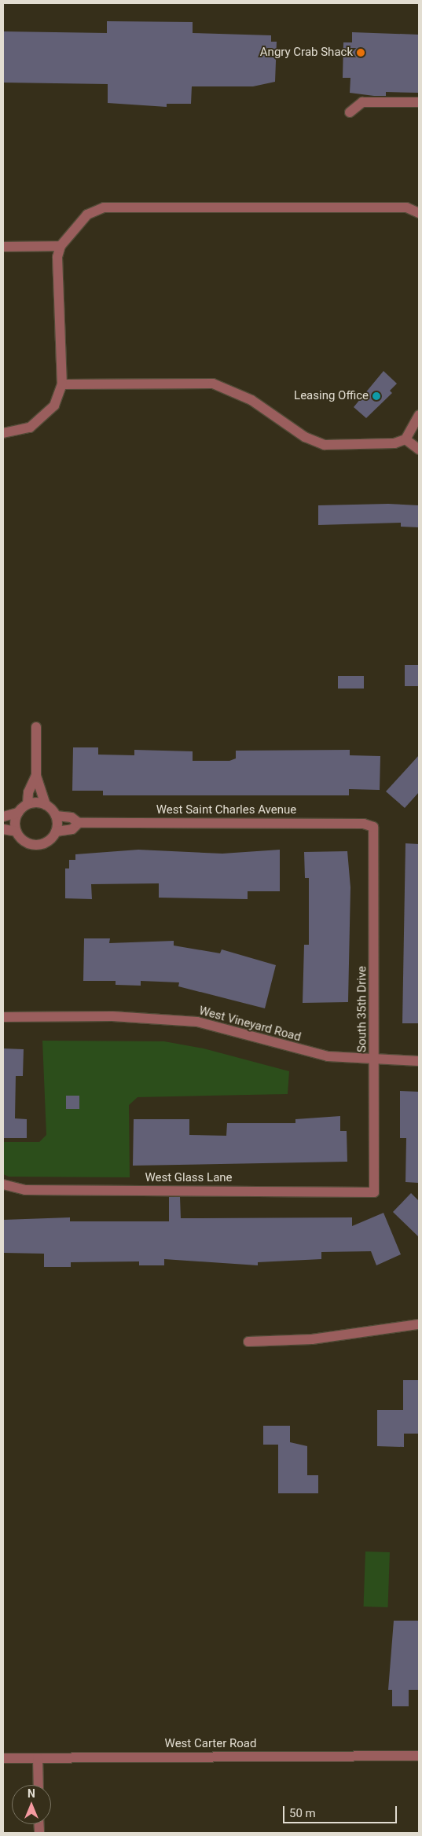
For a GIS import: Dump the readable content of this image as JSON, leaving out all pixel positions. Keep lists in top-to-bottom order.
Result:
{
  "streets": {
    "street": [
      "West Saint Charles Avenue",
      "South 35th Drive",
      "West Vineyard Road",
      "West Glass Lane",
      "West Carter Road"
    ]
  },
  "crossings": [
    ["West Saint Charles Avenue", "South 35th Drive"],
    ["South 35th Drive", "West Vineyard Road"],
    ["South 35th Drive", "West Glass Lane"]
  ],
  "places": ["Angry Crab Shack", "Leasing Office"],
  "scale_bar": "50 m",
  "north": "top"
}
